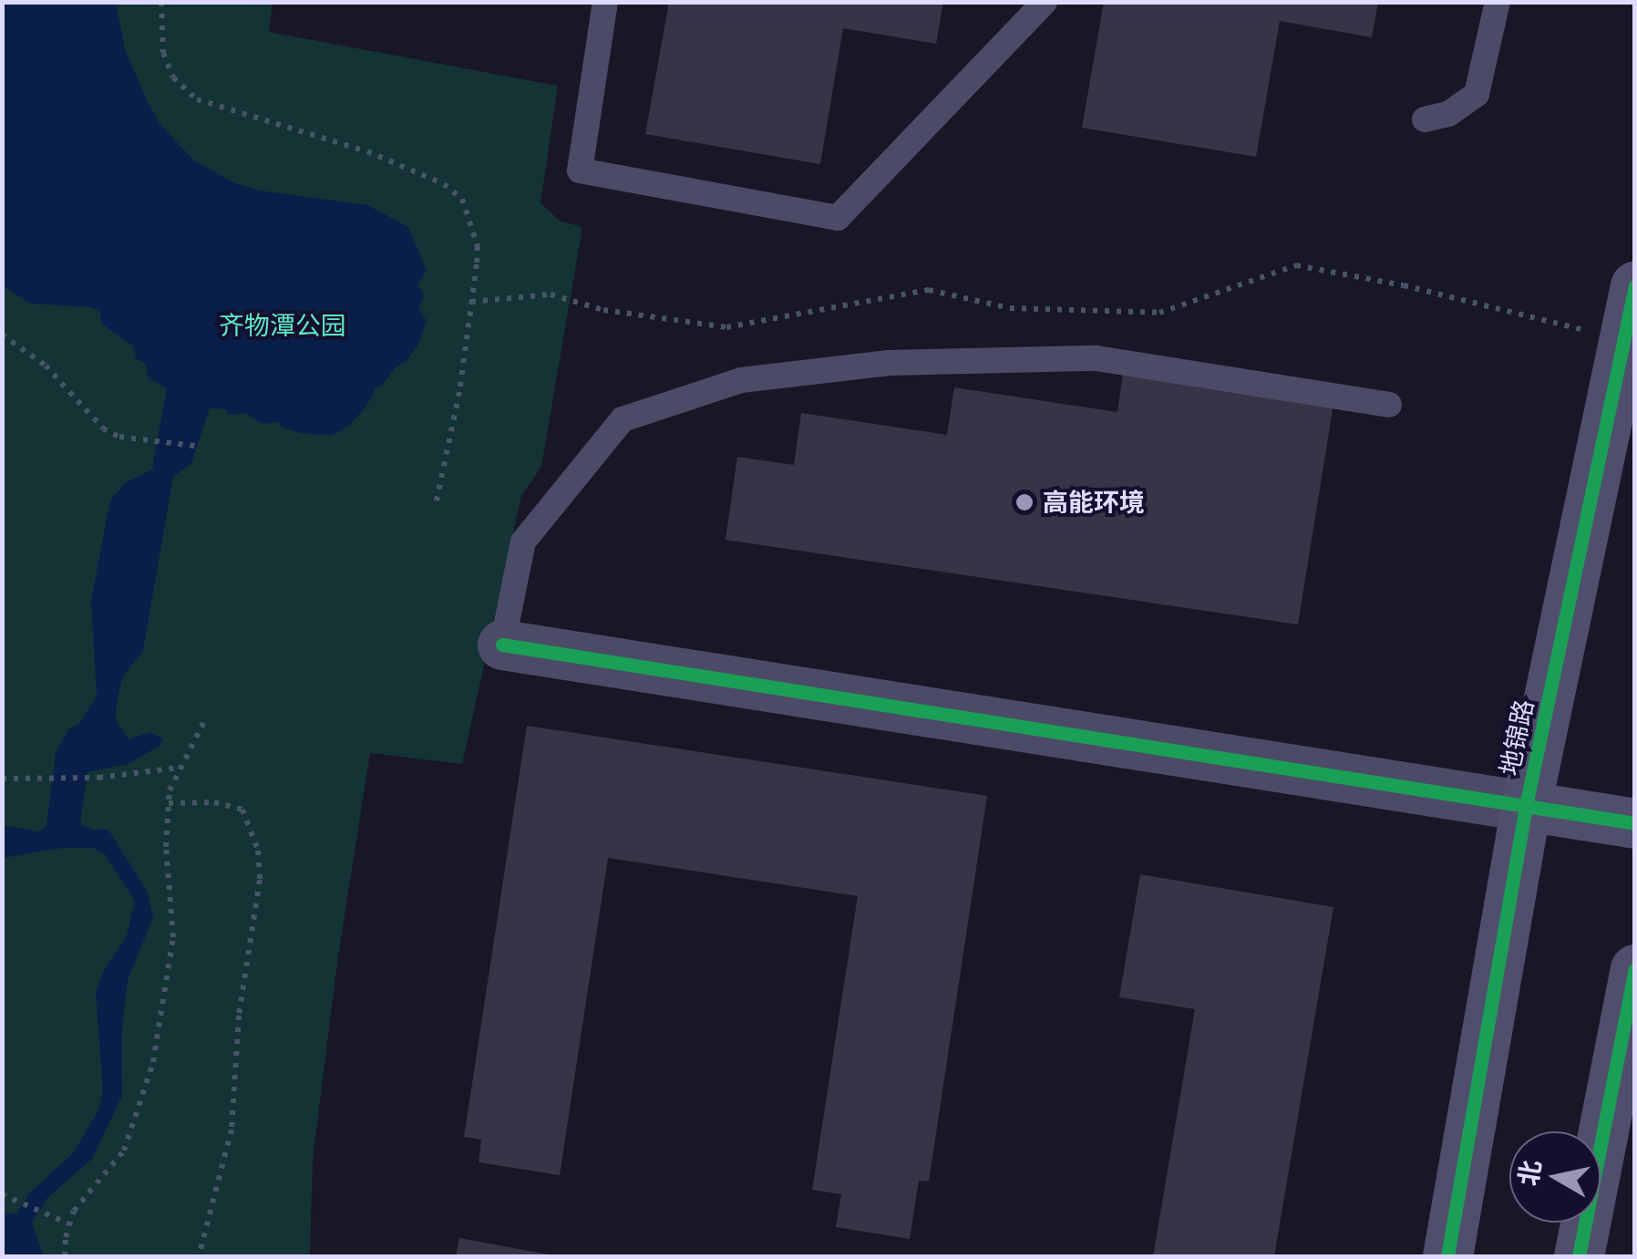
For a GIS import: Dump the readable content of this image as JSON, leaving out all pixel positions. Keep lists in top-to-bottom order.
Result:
{
  "streets": {
    "street": ["地锦路"]
  },
  "parks": ["齐物潭公园"],
  "places": ["高能环境"],
  "north": "left"
}
